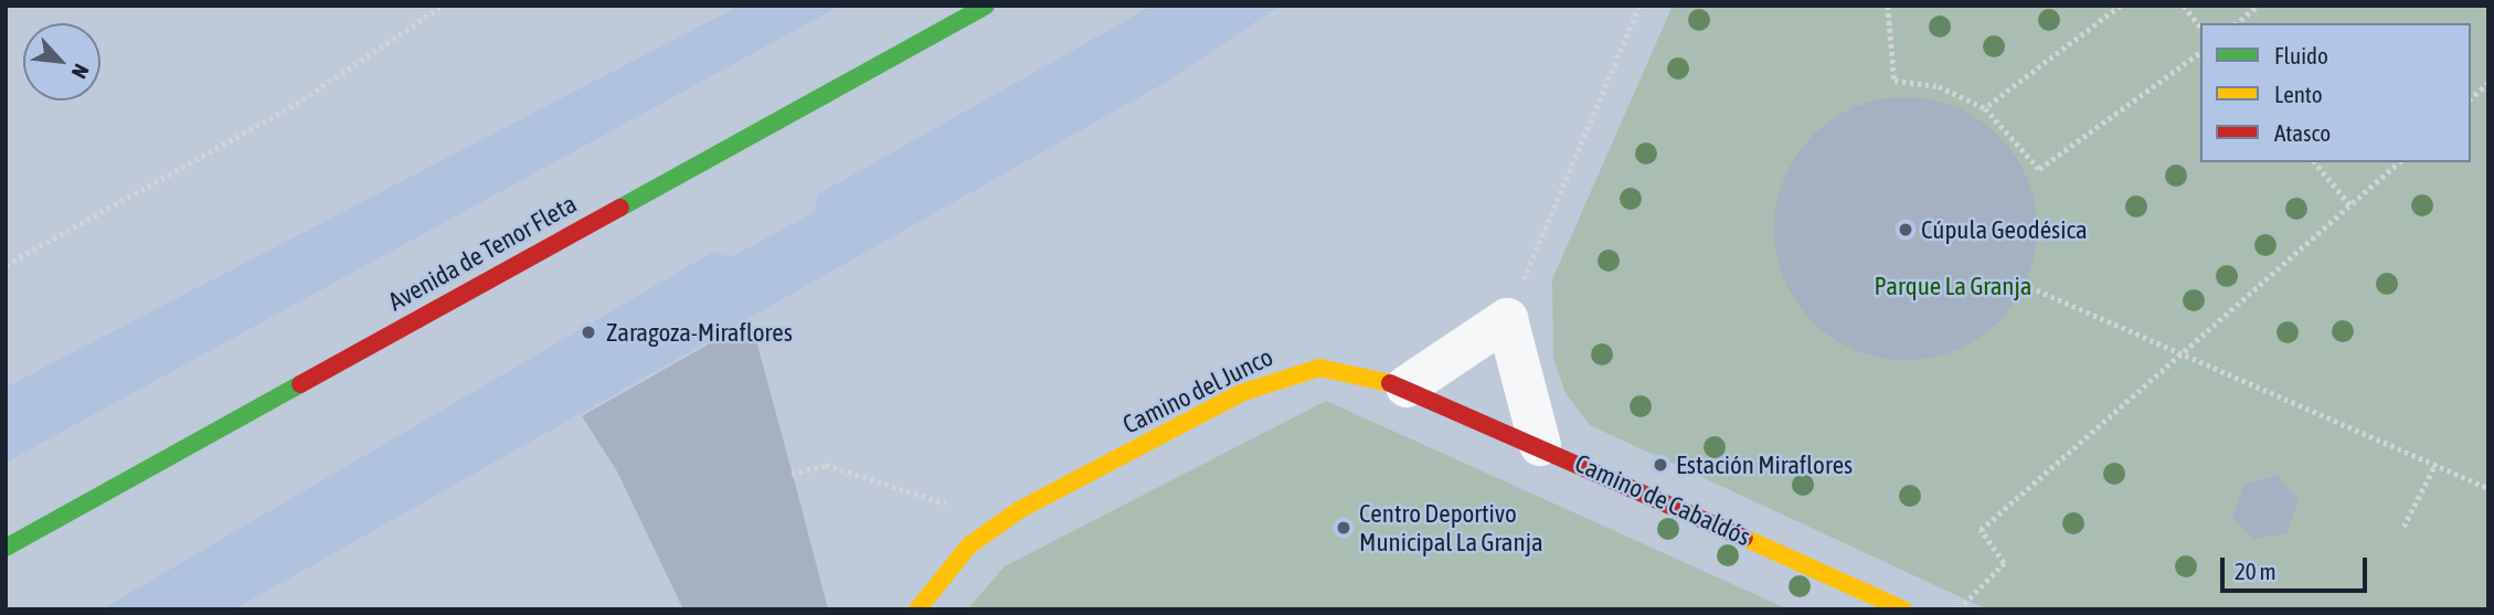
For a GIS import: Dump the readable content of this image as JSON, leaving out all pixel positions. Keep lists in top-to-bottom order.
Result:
{
  "streets": {
    "main road": ["Avenida de Tenor Fleta", "Camino del Junco", "Camino de Cabaldós"]
  },
  "crossings": [
    ["Camino del Junco", "Camino de Cabaldós"]
  ],
  "parks": ["Parque La Granja"],
  "places": [
    "Cúpula Geodésica",
    "Zaragoza-Miraflores",
    "Estación Miraflores",
    "Centro Deportivo Municipal La Granja"
  ],
  "legend": ["Fluido", "Lento", "Atasco"],
  "scale_bar": "20 m",
  "north": "bottom right"
}
